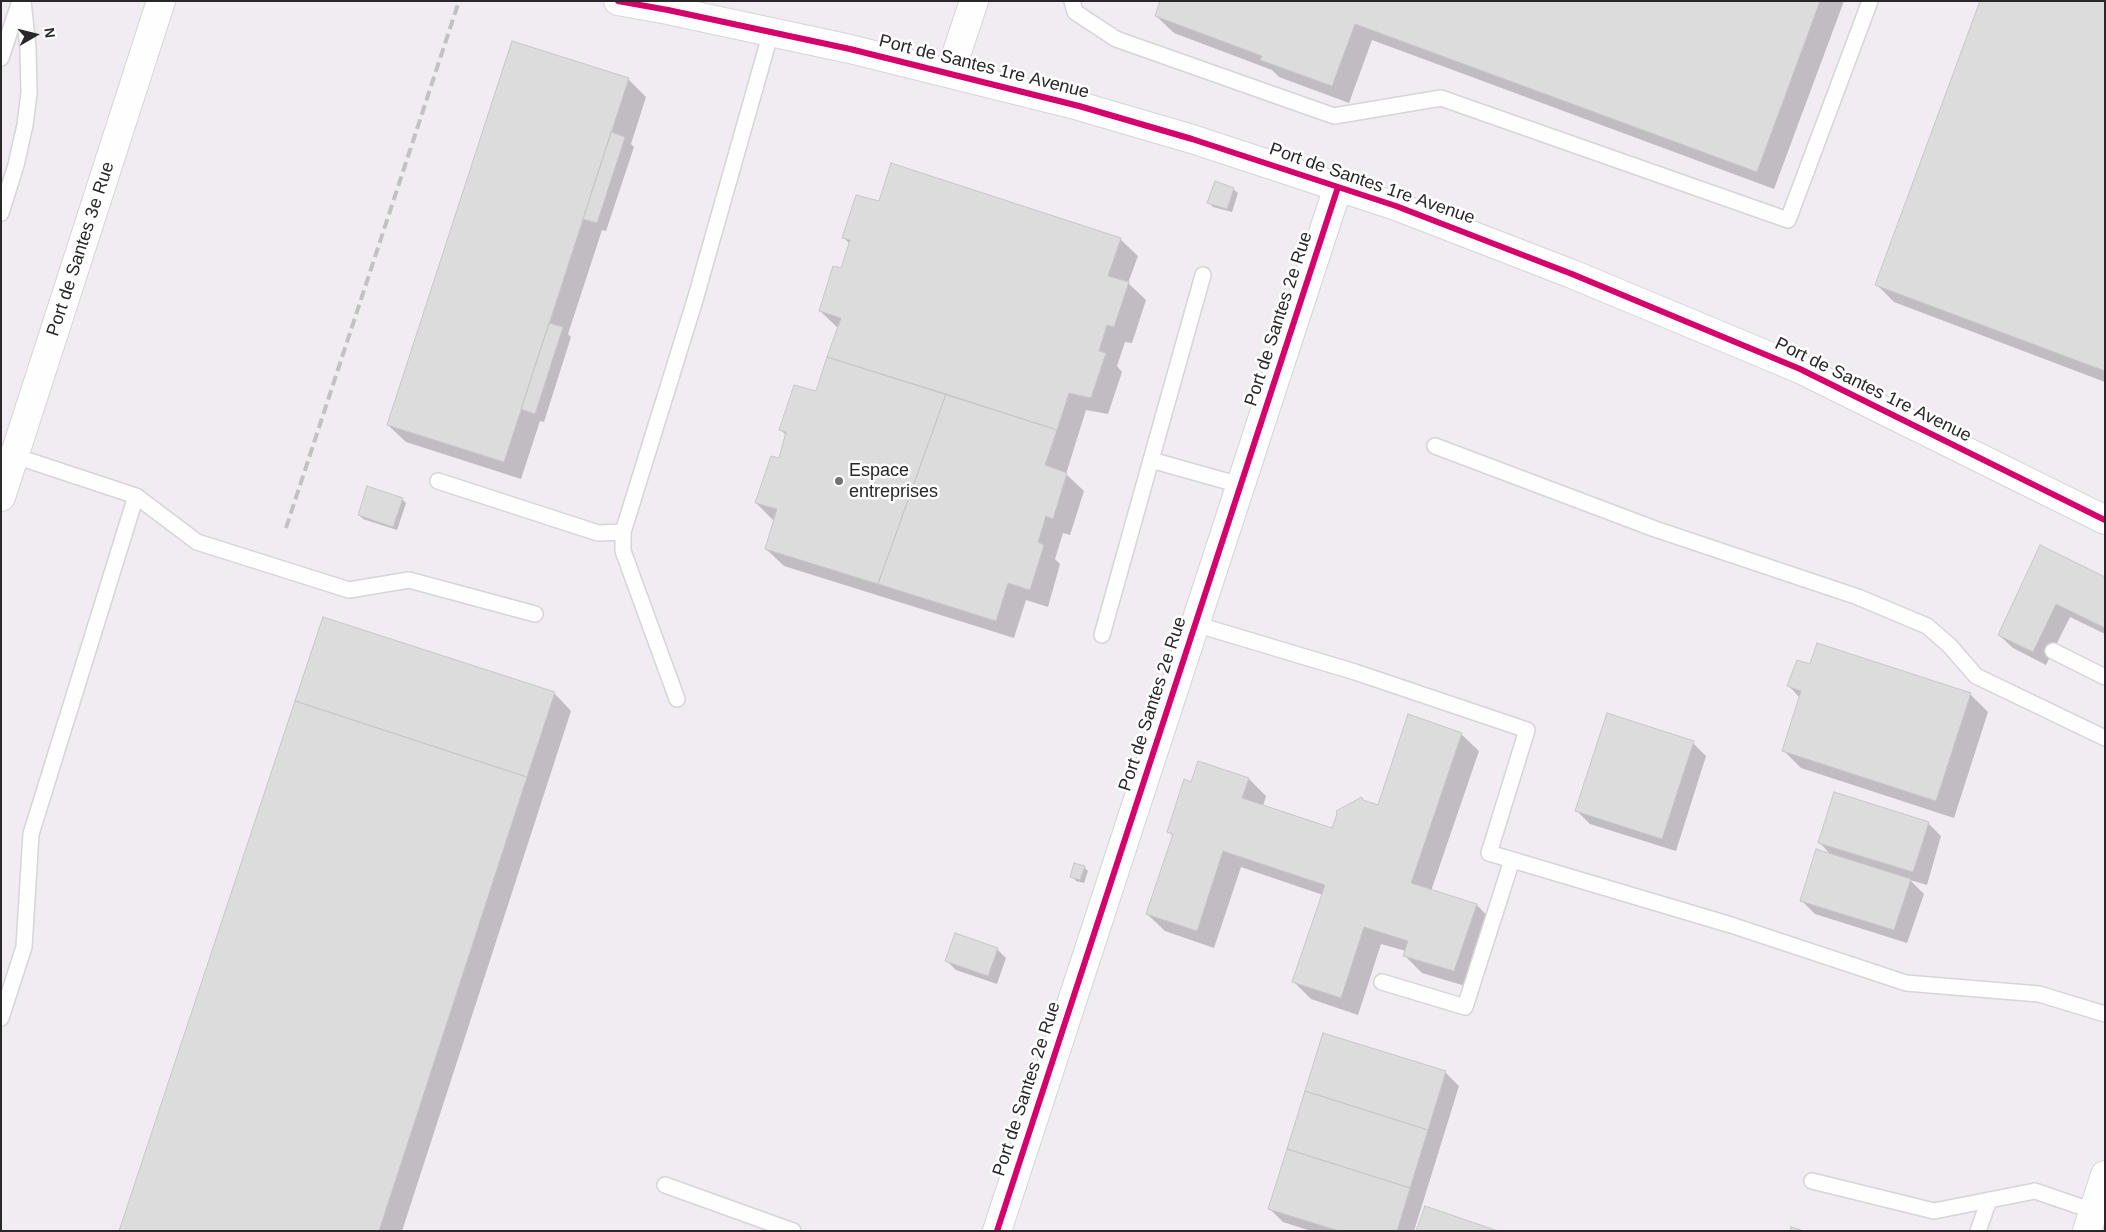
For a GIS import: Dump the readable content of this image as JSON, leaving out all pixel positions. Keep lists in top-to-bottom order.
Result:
{
  "streets": {
    "street": ["Port de Santes 1re Avenue", "Port de Santes 3e Rue", "Port de Santes 2e Rue"]
  },
  "crossings": [
    ["Port de Santes 1re Avenue", "Port de Santes 2e Rue"]
  ],
  "places": ["Espace entreprises"],
  "north": "right"
}
